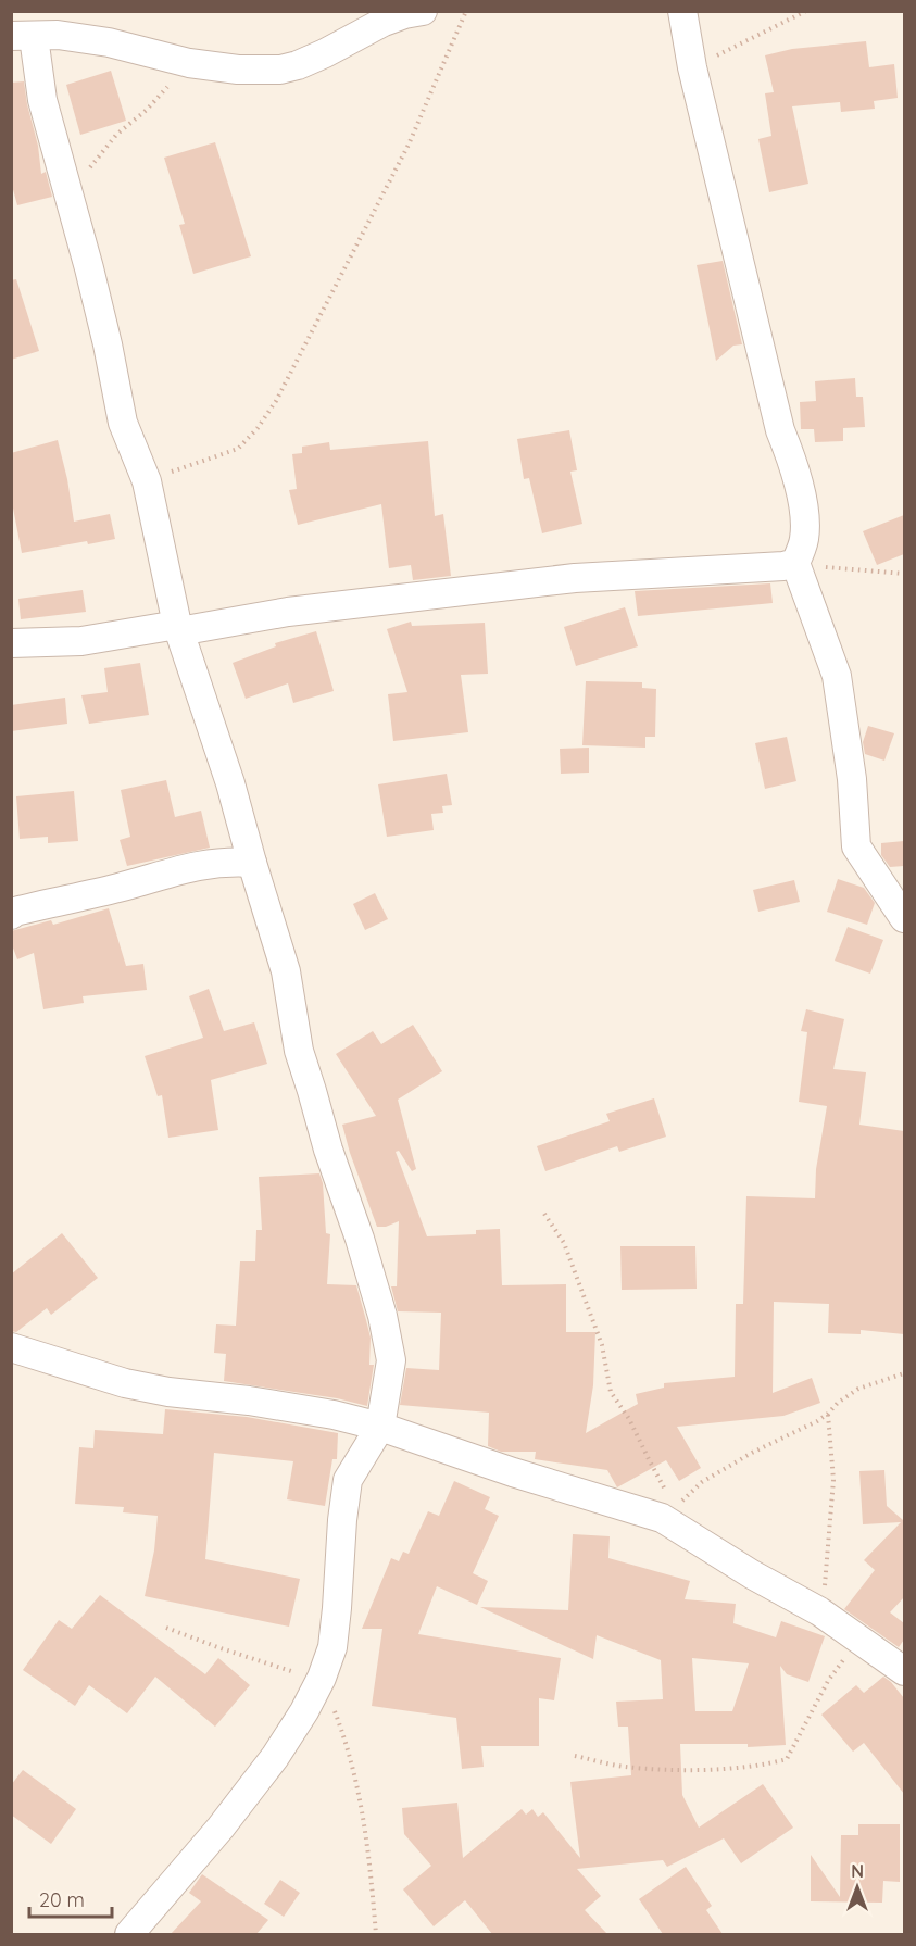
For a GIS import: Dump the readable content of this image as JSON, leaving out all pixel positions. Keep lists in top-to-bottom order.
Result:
{
  "scale_bar": "20 m",
  "north": "top"
}
